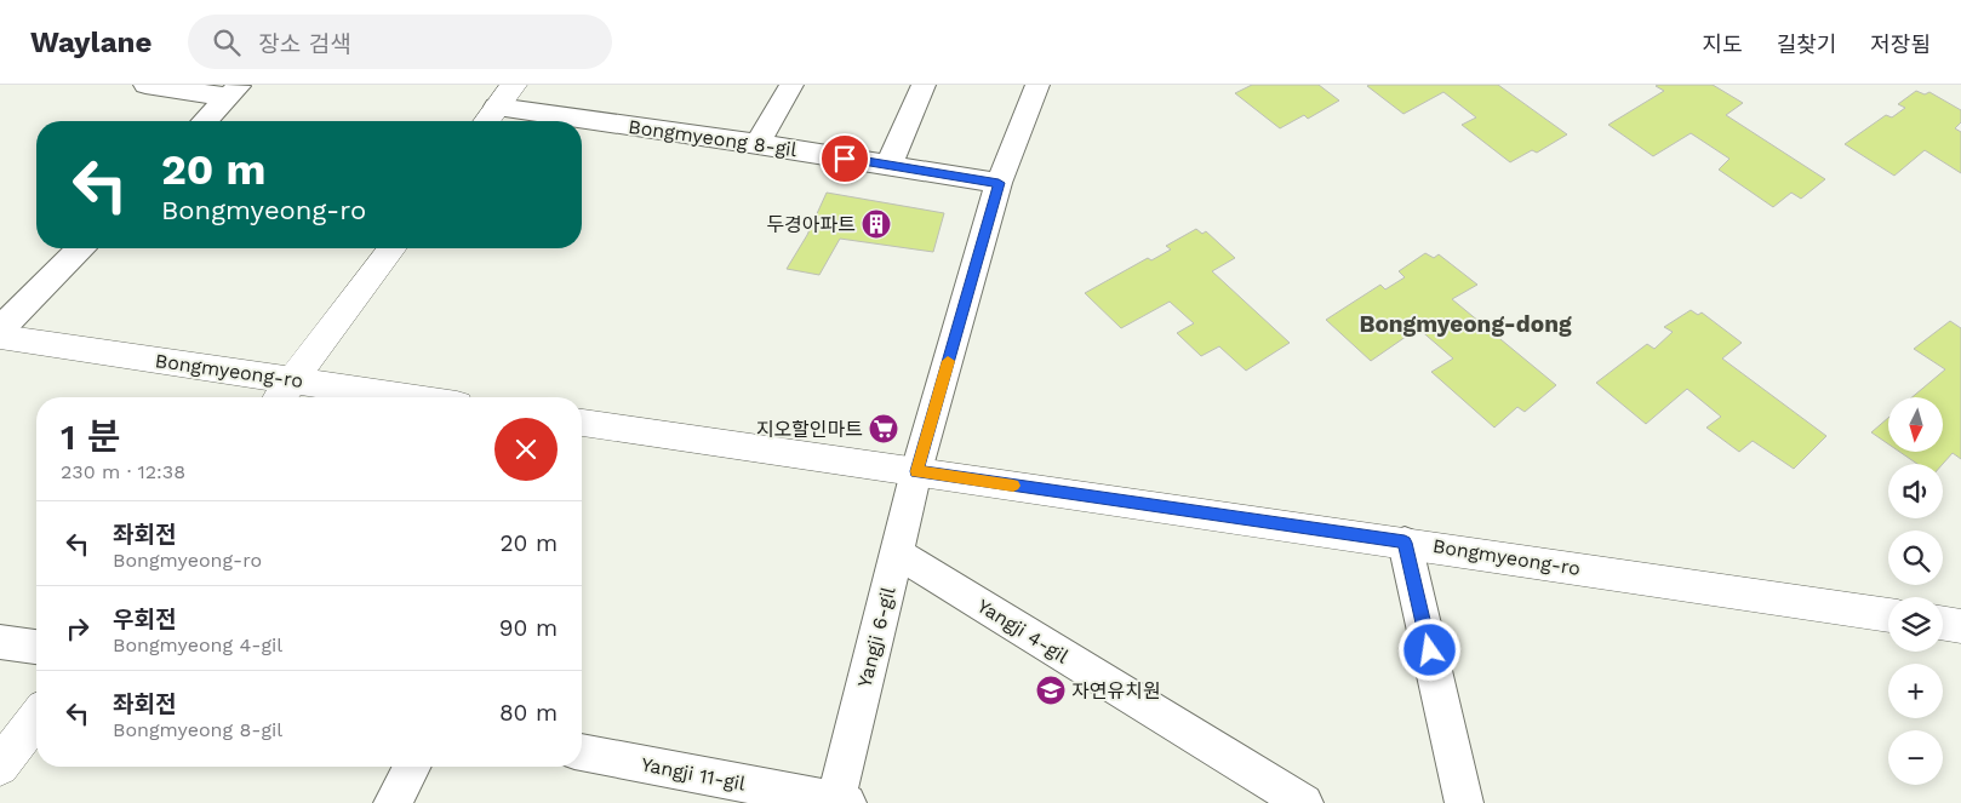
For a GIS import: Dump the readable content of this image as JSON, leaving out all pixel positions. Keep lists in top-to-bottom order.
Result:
{
  "streets": {
    "street": [
      "Bongmyeong 8-gil",
      "Bongmyeong-ro",
      "Yangji 4-gil",
      "Yangji 6-gil",
      "Yangji 11-gil"
    ]
  },
  "crossings": [
    ["Bongmyeong 8-gil", "Yangji 6-gil"],
    ["Bongmyeong-ro", "Yangji 6-gil"],
    ["Yangji 4-gil", "Yangji 6-gil"],
    ["Yangji 6-gil", "Yangji 11-gil"]
  ],
  "districts": ["Bongmyeong-dong"],
  "places": {
    "building": ["두경아파트"],
    "supermarket": ["지오할인마트"],
    "school or university": ["자연유치원"]
  },
  "north": "bottom",
  "page": {
    "header": "Waylane",
    "search": "장소 검색",
    "nav": ["지도", "길찾기", "저장됨"],
    "turn": ["20 m", "Bongmyeong-ro"],
    "map_buttons": ["+", "−"],
    "heading": ["1 분", "230 m · 12:38"],
    "list": [
      {
        "name": "좌회전",
        "note": "Bongmyeong-ro",
        "value": "20 m"
      },
      {
        "name": "우회전",
        "note": "Bongmyeong 4-gil",
        "value": "90 m"
      },
      {
        "name": "좌회전",
        "note": "Bongmyeong 8-gil",
        "value": "80 m"
      }
    ]
  }
}
